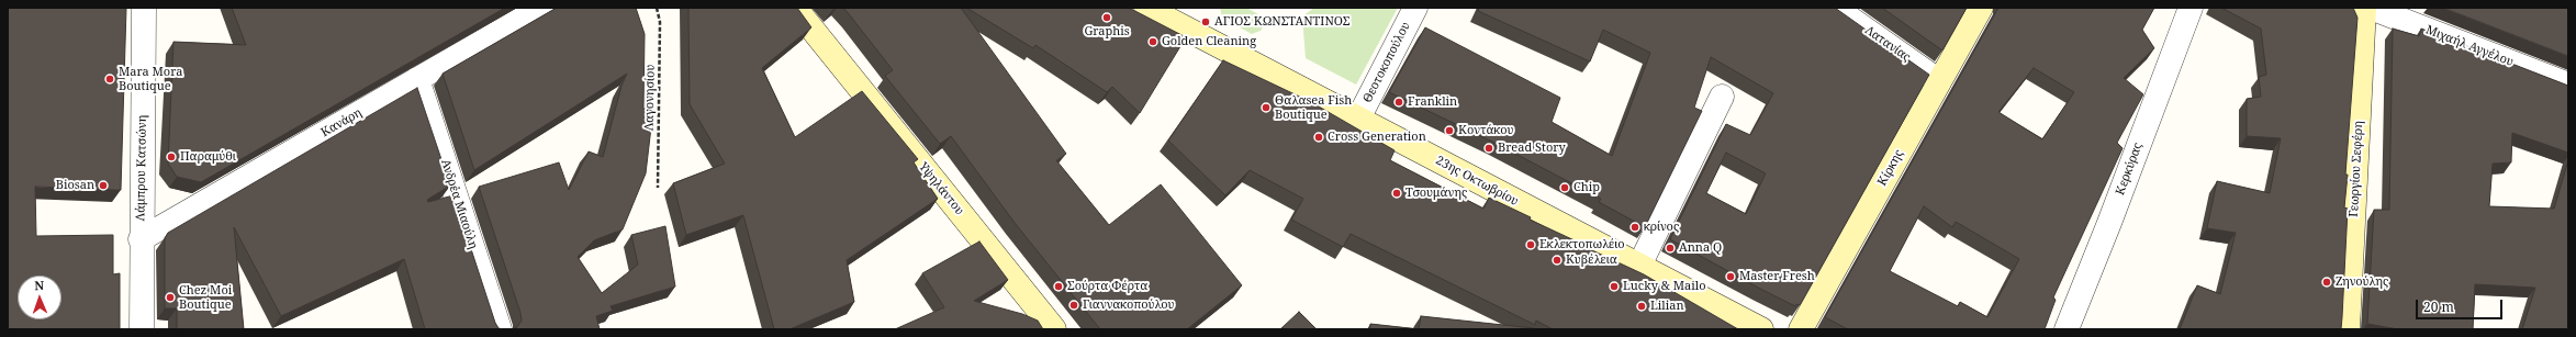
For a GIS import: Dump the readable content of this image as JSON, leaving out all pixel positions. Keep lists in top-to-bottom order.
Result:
{
  "streets": {
    "main road": [
      "Κίρκης",
      "Γεωργίου Σεφέρη",
      "23ης Οκτωβρίου",
      "Υψηλάντου"
    ],
    "street": [
      "Λατανίας",
      "Μιχαήλ Αγγέλου",
      "Θεοτοκοπούλου",
      "Κανάρη",
      "Λάμπρου Κατσώνη",
      "Κερκύρας",
      "Ανδρέα Μιαούλη"
    ],
    "path": ["Λαγονησίου"]
  },
  "crossings": [
    ["Λατανίας", "Κίρκης"],
    ["Θεοτοκοπούλου", "23ης Οκτωβρίου"],
    ["Κανάρη", "Λάμπρου Κατσώνη"],
    ["Κανάρη", "Ανδρέα Μιαούλη"]
  ],
  "places": [
    "Graphis",
    "ΑΓΙΟΣ ΚΩΝΣΤΑΝΤΙΝΟΣ",
    "Golden Cleaning",
    "Mara Mora Boutique",
    "Franklin",
    "Θαλαsea Fish Boutique",
    "Κοντάκου",
    "Cross Generation",
    "Bread Story",
    "Παραμύθι",
    "Biosan",
    "Chip",
    "Τσουμάνης",
    "κρίνος",
    "Εκλεκτοπωλέιο",
    "Anna Q",
    "Κυβέλεια",
    "Master Fresh",
    "Ζηνούλης",
    "Σούρτα Φέρτα",
    "Lucky & Mailo",
    "Chez Moi Boutique",
    "Γιαννακοπούλου",
    "Lilian"
  ],
  "scale_bar": "20 m",
  "north": "top"
}
